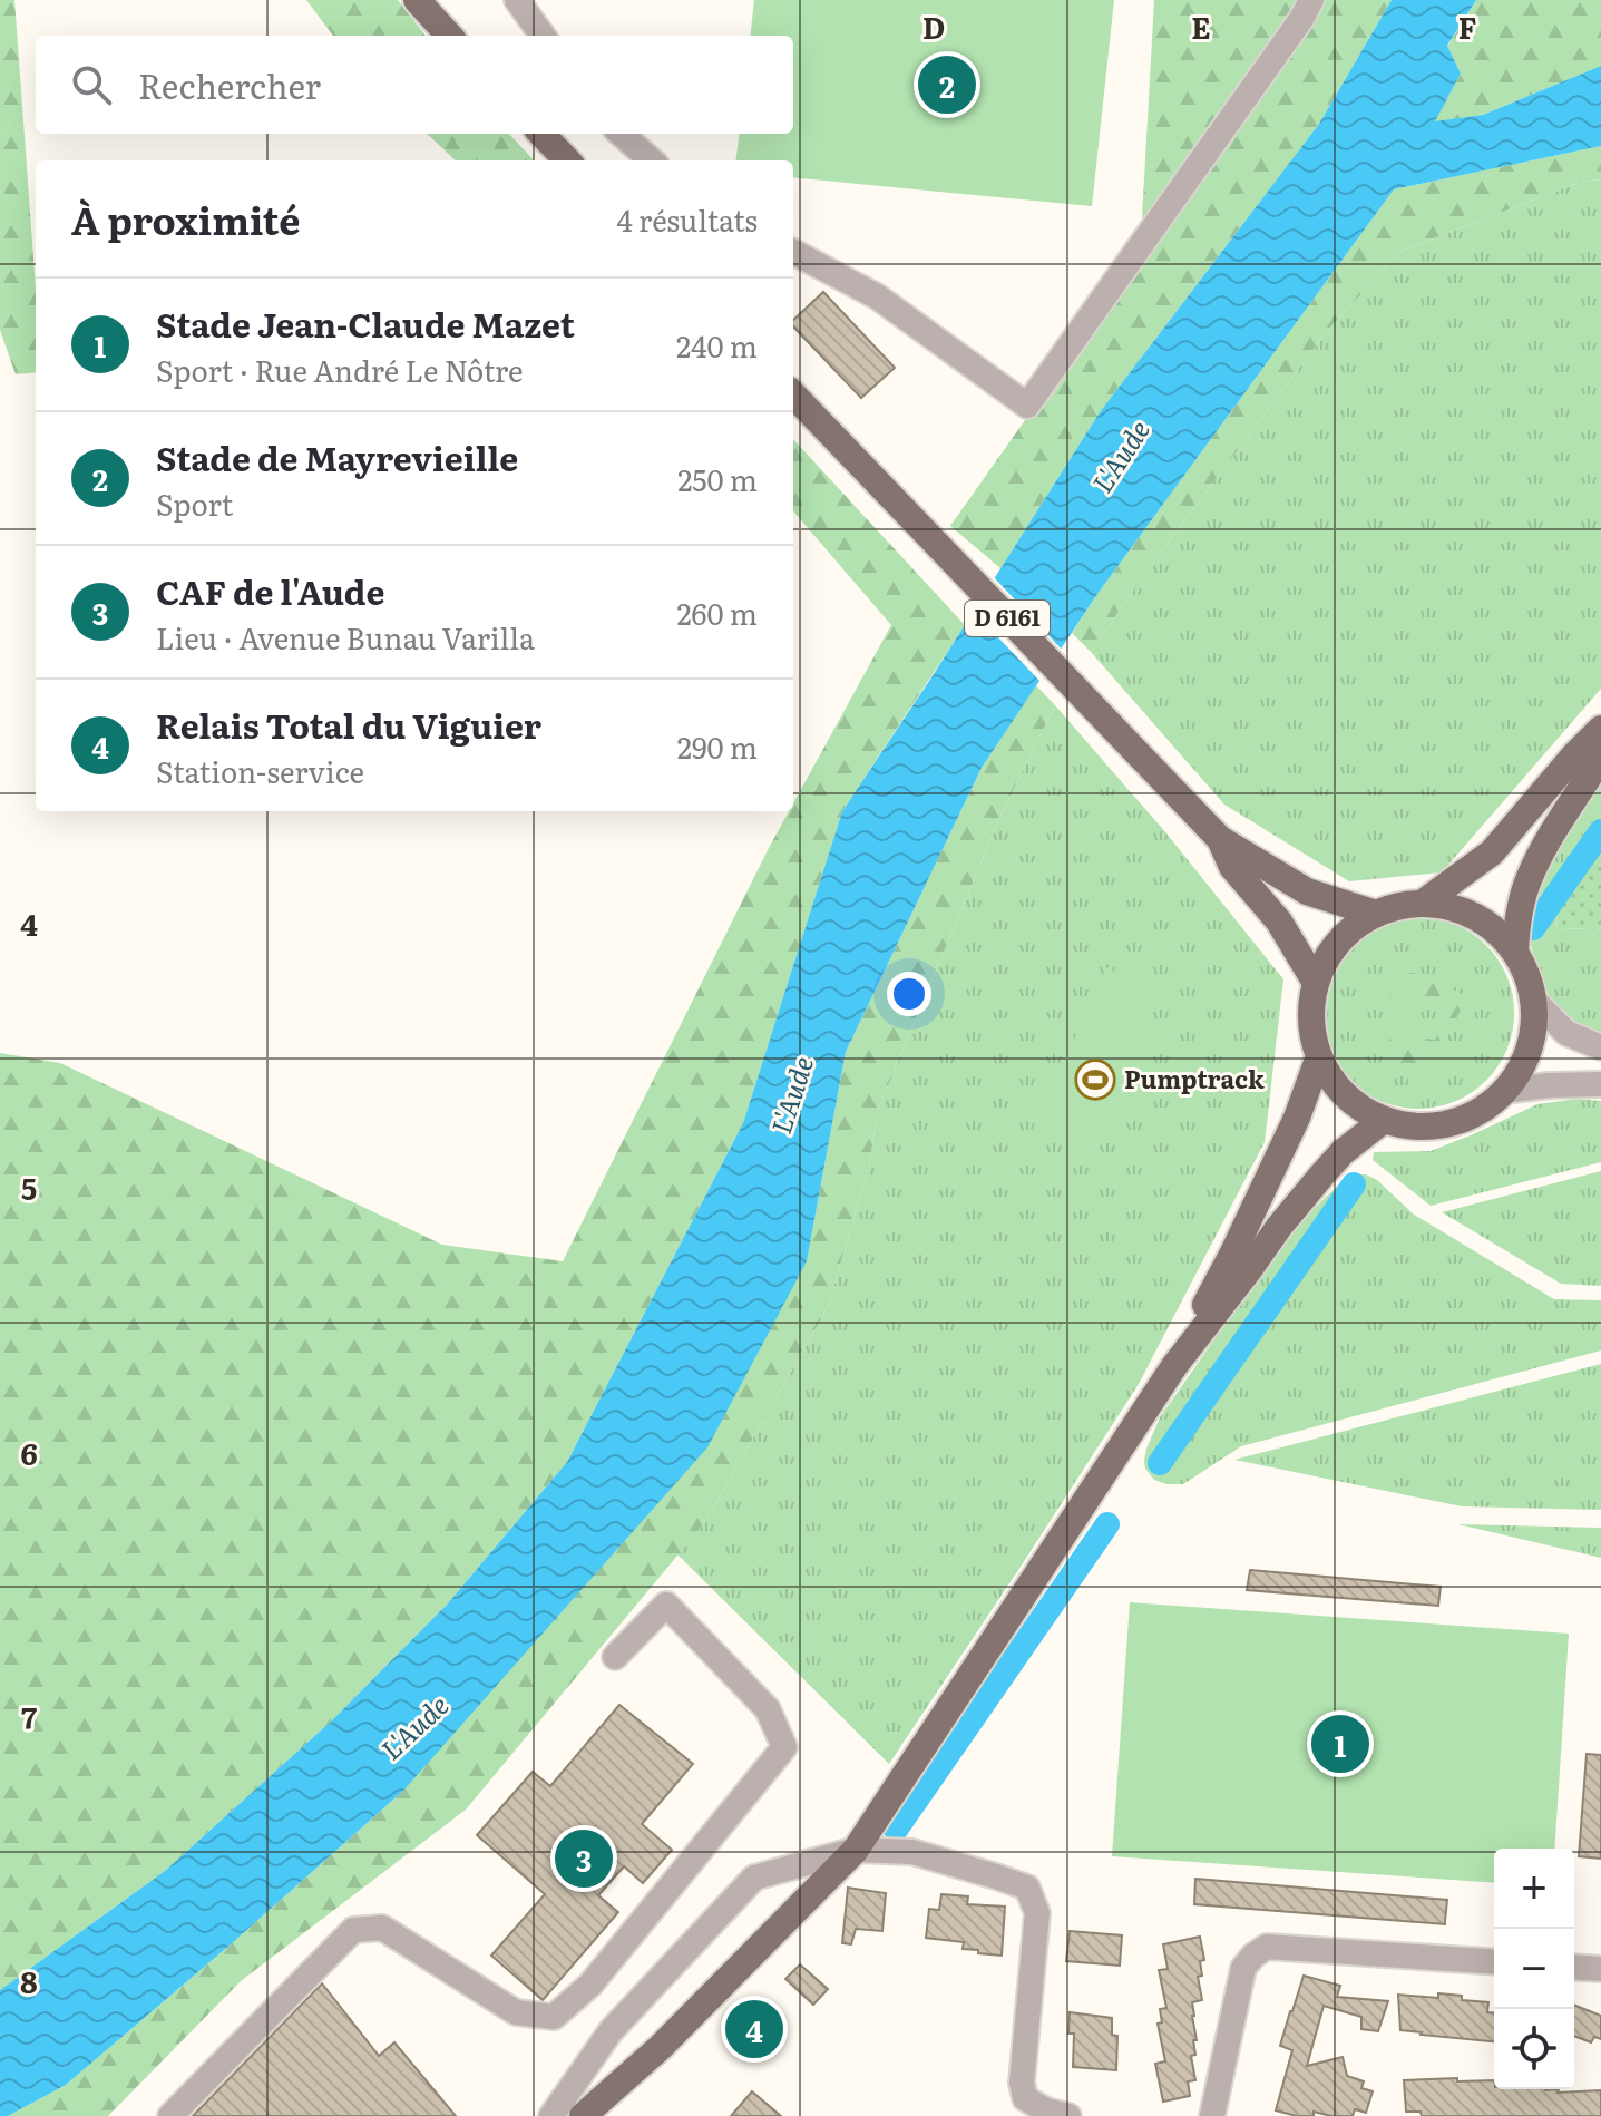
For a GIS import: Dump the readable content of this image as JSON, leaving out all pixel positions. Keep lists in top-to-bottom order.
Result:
{
  "streets": {
    "main road": ["D 6161"]
  },
  "water": ["L'Aude"],
  "places": {
    "sports": ["Pumptrack"]
  },
  "page": {
    "search": "Rechercher",
    "pins": [
      "2",
      "1",
      "3",
      "4"
    ],
    "heading": ["À proximité", "4 résultats"],
    "list": [
      {
        "mark": "1",
        "name": "Stade Jean-Claude Mazet",
        "note": "Sport · Rue André Le Nôtre",
        "value": "240 m"
      },
      {
        "mark": "2",
        "name": "Stade de Mayrevieille",
        "note": "Sport",
        "value": "250 m"
      },
      {
        "mark": "3",
        "name": "CAF de l'Aude",
        "note": "Lieu · Avenue Bunau Varilla",
        "value": "260 m"
      },
      {
        "mark": "4",
        "name": "Relais Total du Viguier",
        "note": "Station-service",
        "value": "290 m"
      }
    ],
    "map_buttons": ["+", "−"]
  },
  "grid": {
    "columns": ["D", "E", "F"],
    "rows": [
      "4",
      "5",
      "6",
      "7",
      "8"
    ]
  }
}
